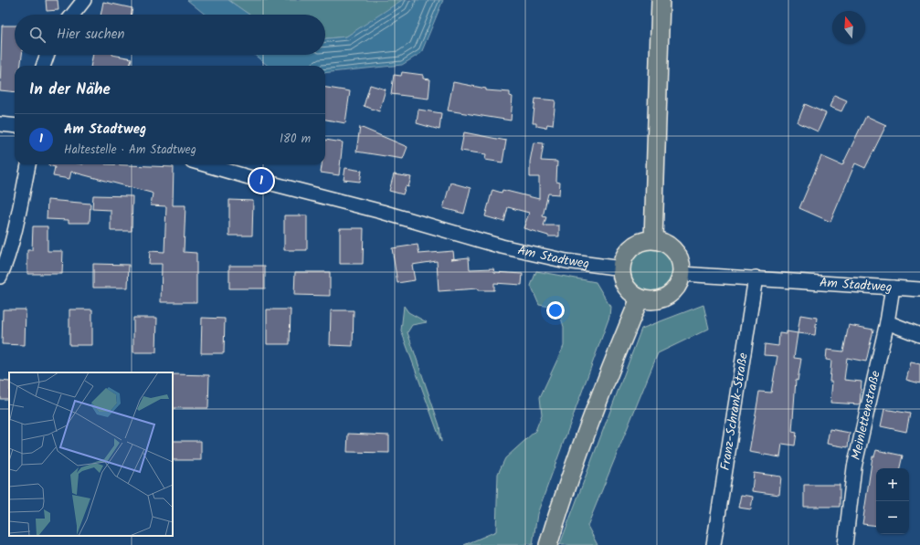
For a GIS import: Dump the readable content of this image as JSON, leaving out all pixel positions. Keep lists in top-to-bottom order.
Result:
{
  "streets": {
    "street": ["Am Stadtweg", "Franz-Schrank-Straße", "Meinlettenstraße"]
  },
  "crossings": [
    ["Am Stadtweg", "Franz-Schrank-Straße"],
    ["Am Stadtweg", "Meinlettenstraße"]
  ],
  "north": "top",
  "page": {
    "search": "Hier suchen",
    "heading": "In der Nähe",
    "list": [
      {
        "mark": "1",
        "name": "Am Stadtweg",
        "note": "Haltestelle · Am Stadtweg",
        "value": "180 m"
      }
    ],
    "pins": "1",
    "map_buttons": ["+", "−"]
  }
}
